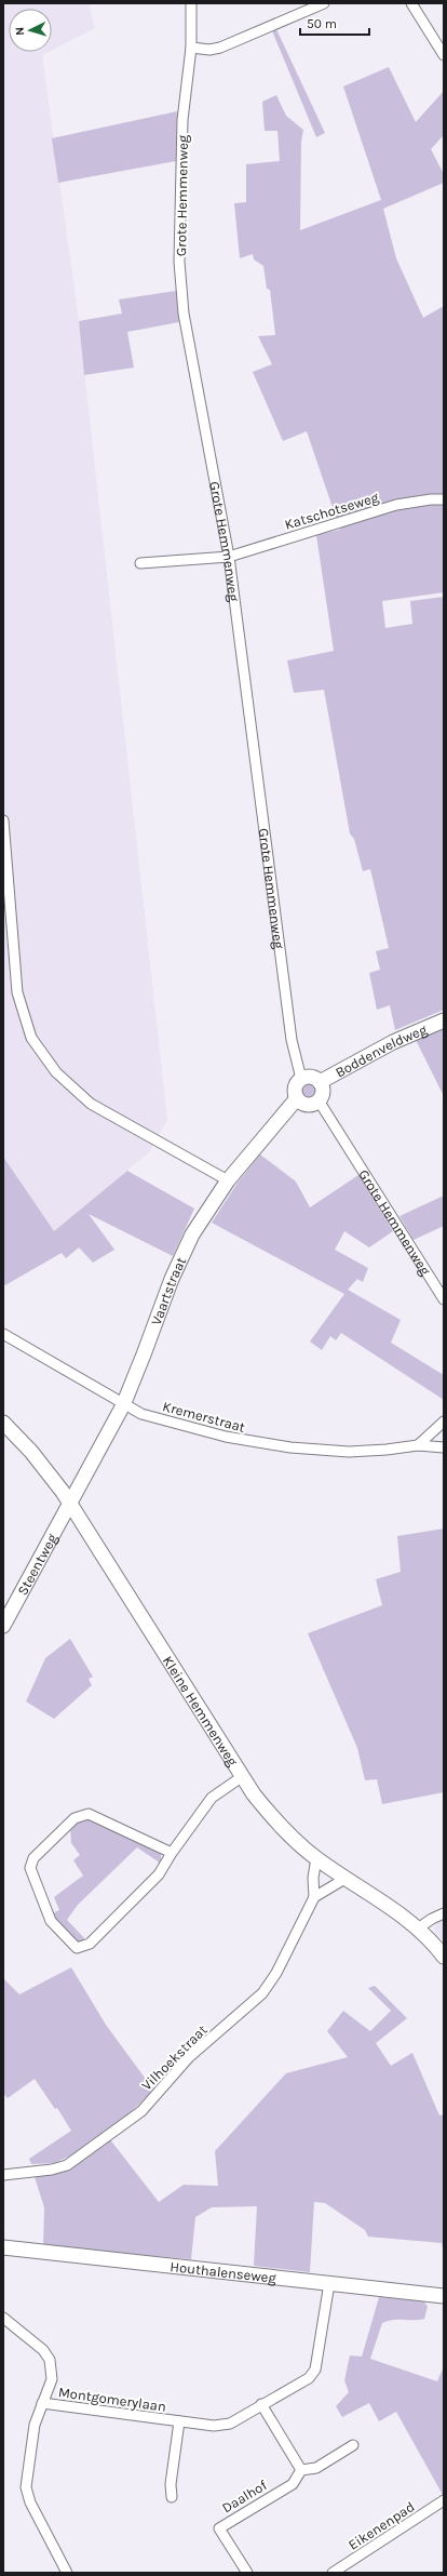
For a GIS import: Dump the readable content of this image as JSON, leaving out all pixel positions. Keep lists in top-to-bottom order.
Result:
{
  "streets": {
    "street": [
      "Grote Hemmenweg",
      "Katschotseweg",
      "Boddenveldweg",
      "Vaartstraat",
      "Kremerstraat",
      "Steentweg",
      "Kleine Hemmenweg",
      "Vilhoekstraat",
      "Houthalenseweg",
      "Montgomerylaan",
      "Daalhof",
      "Eikenenpad"
    ]
  },
  "crossings": [
    ["Grote Hemmenweg", "Katschotseweg"],
    ["Grote Hemmenweg", "Boddenveldweg"],
    ["Grote Hemmenweg", "Vaartstraat"],
    ["Boddenveldweg", "Vaartstraat"],
    ["Vaartstraat", "Kremerstraat"],
    ["Vaartstraat", "Steentweg"],
    ["Vaartstraat", "Kleine Hemmenweg"],
    ["Steentweg", "Kleine Hemmenweg"],
    ["Kleine Hemmenweg", "Vilhoekstraat"],
    ["Houthalenseweg", "Montgomerylaan"]
  ],
  "scale_bar": "50 m",
  "north": "left"
}
